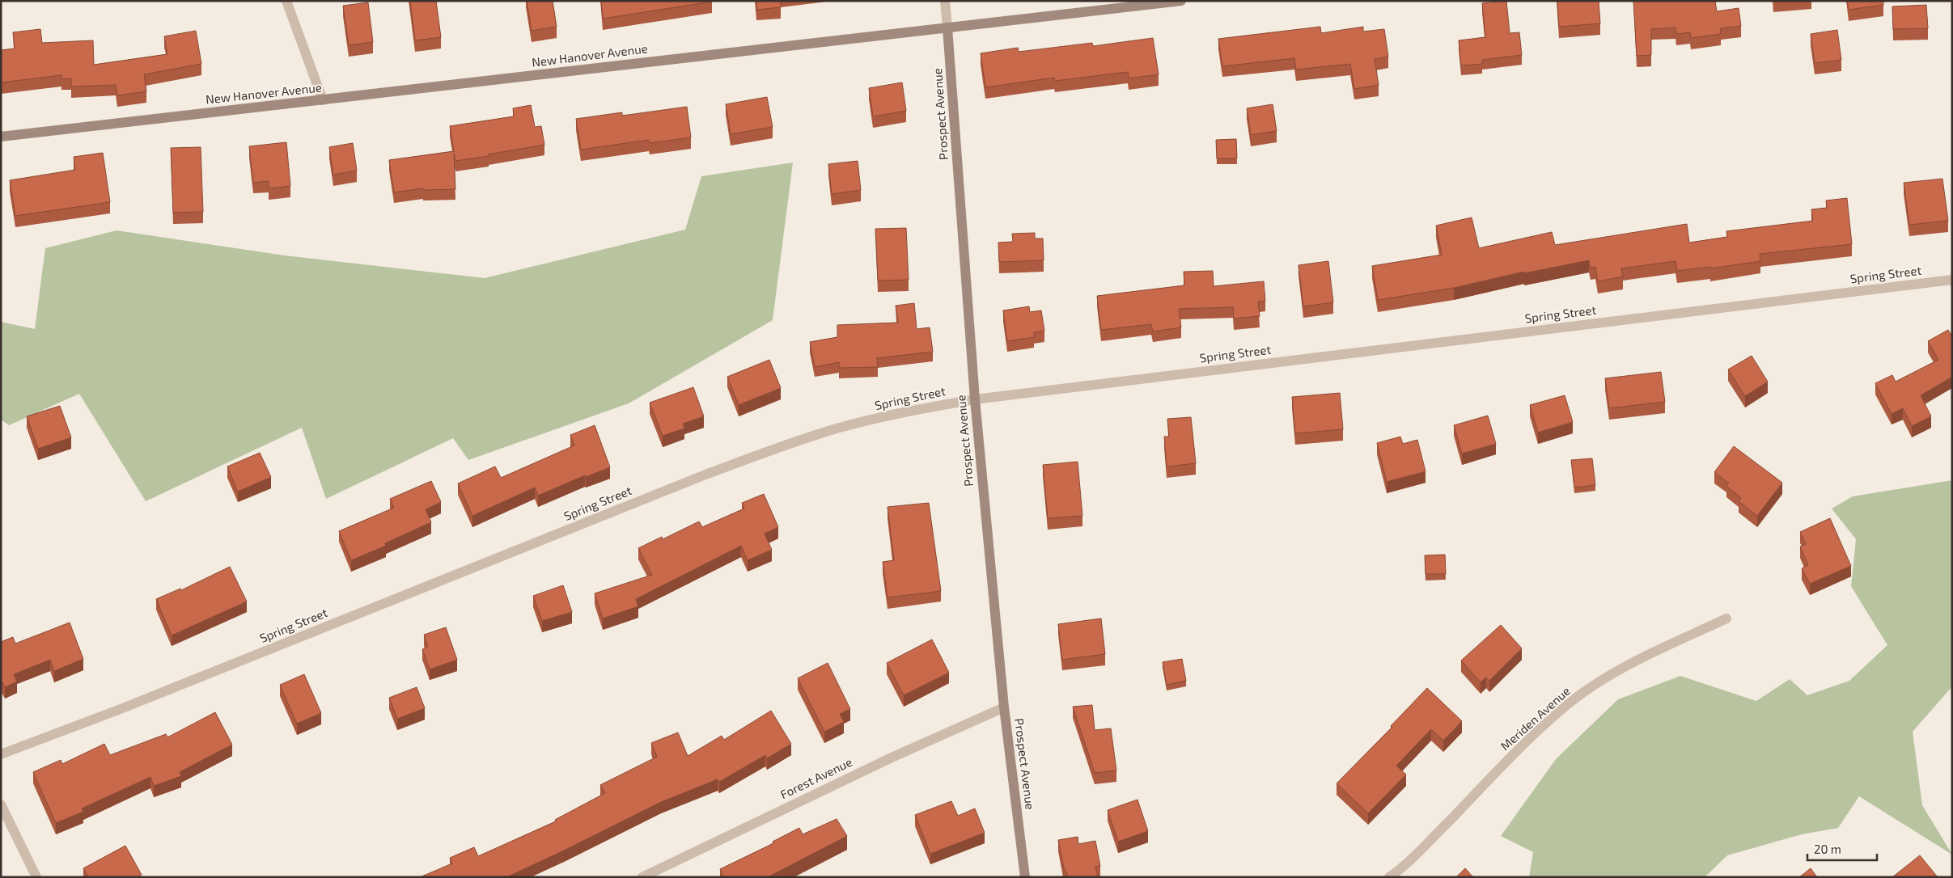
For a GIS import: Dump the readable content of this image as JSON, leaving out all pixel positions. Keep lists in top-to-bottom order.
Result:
{
  "streets": {
    "main road": ["New Hanover Avenue", "Prospect Avenue"],
    "street": ["Spring Street", "Meriden Avenue", "Forest Avenue"]
  },
  "crossings": [
    ["New Hanover Avenue", "Prospect Avenue"],
    ["Prospect Avenue", "Spring Street"],
    ["Prospect Avenue", "Forest Avenue"]
  ],
  "scale_bar": "20 m"
}
